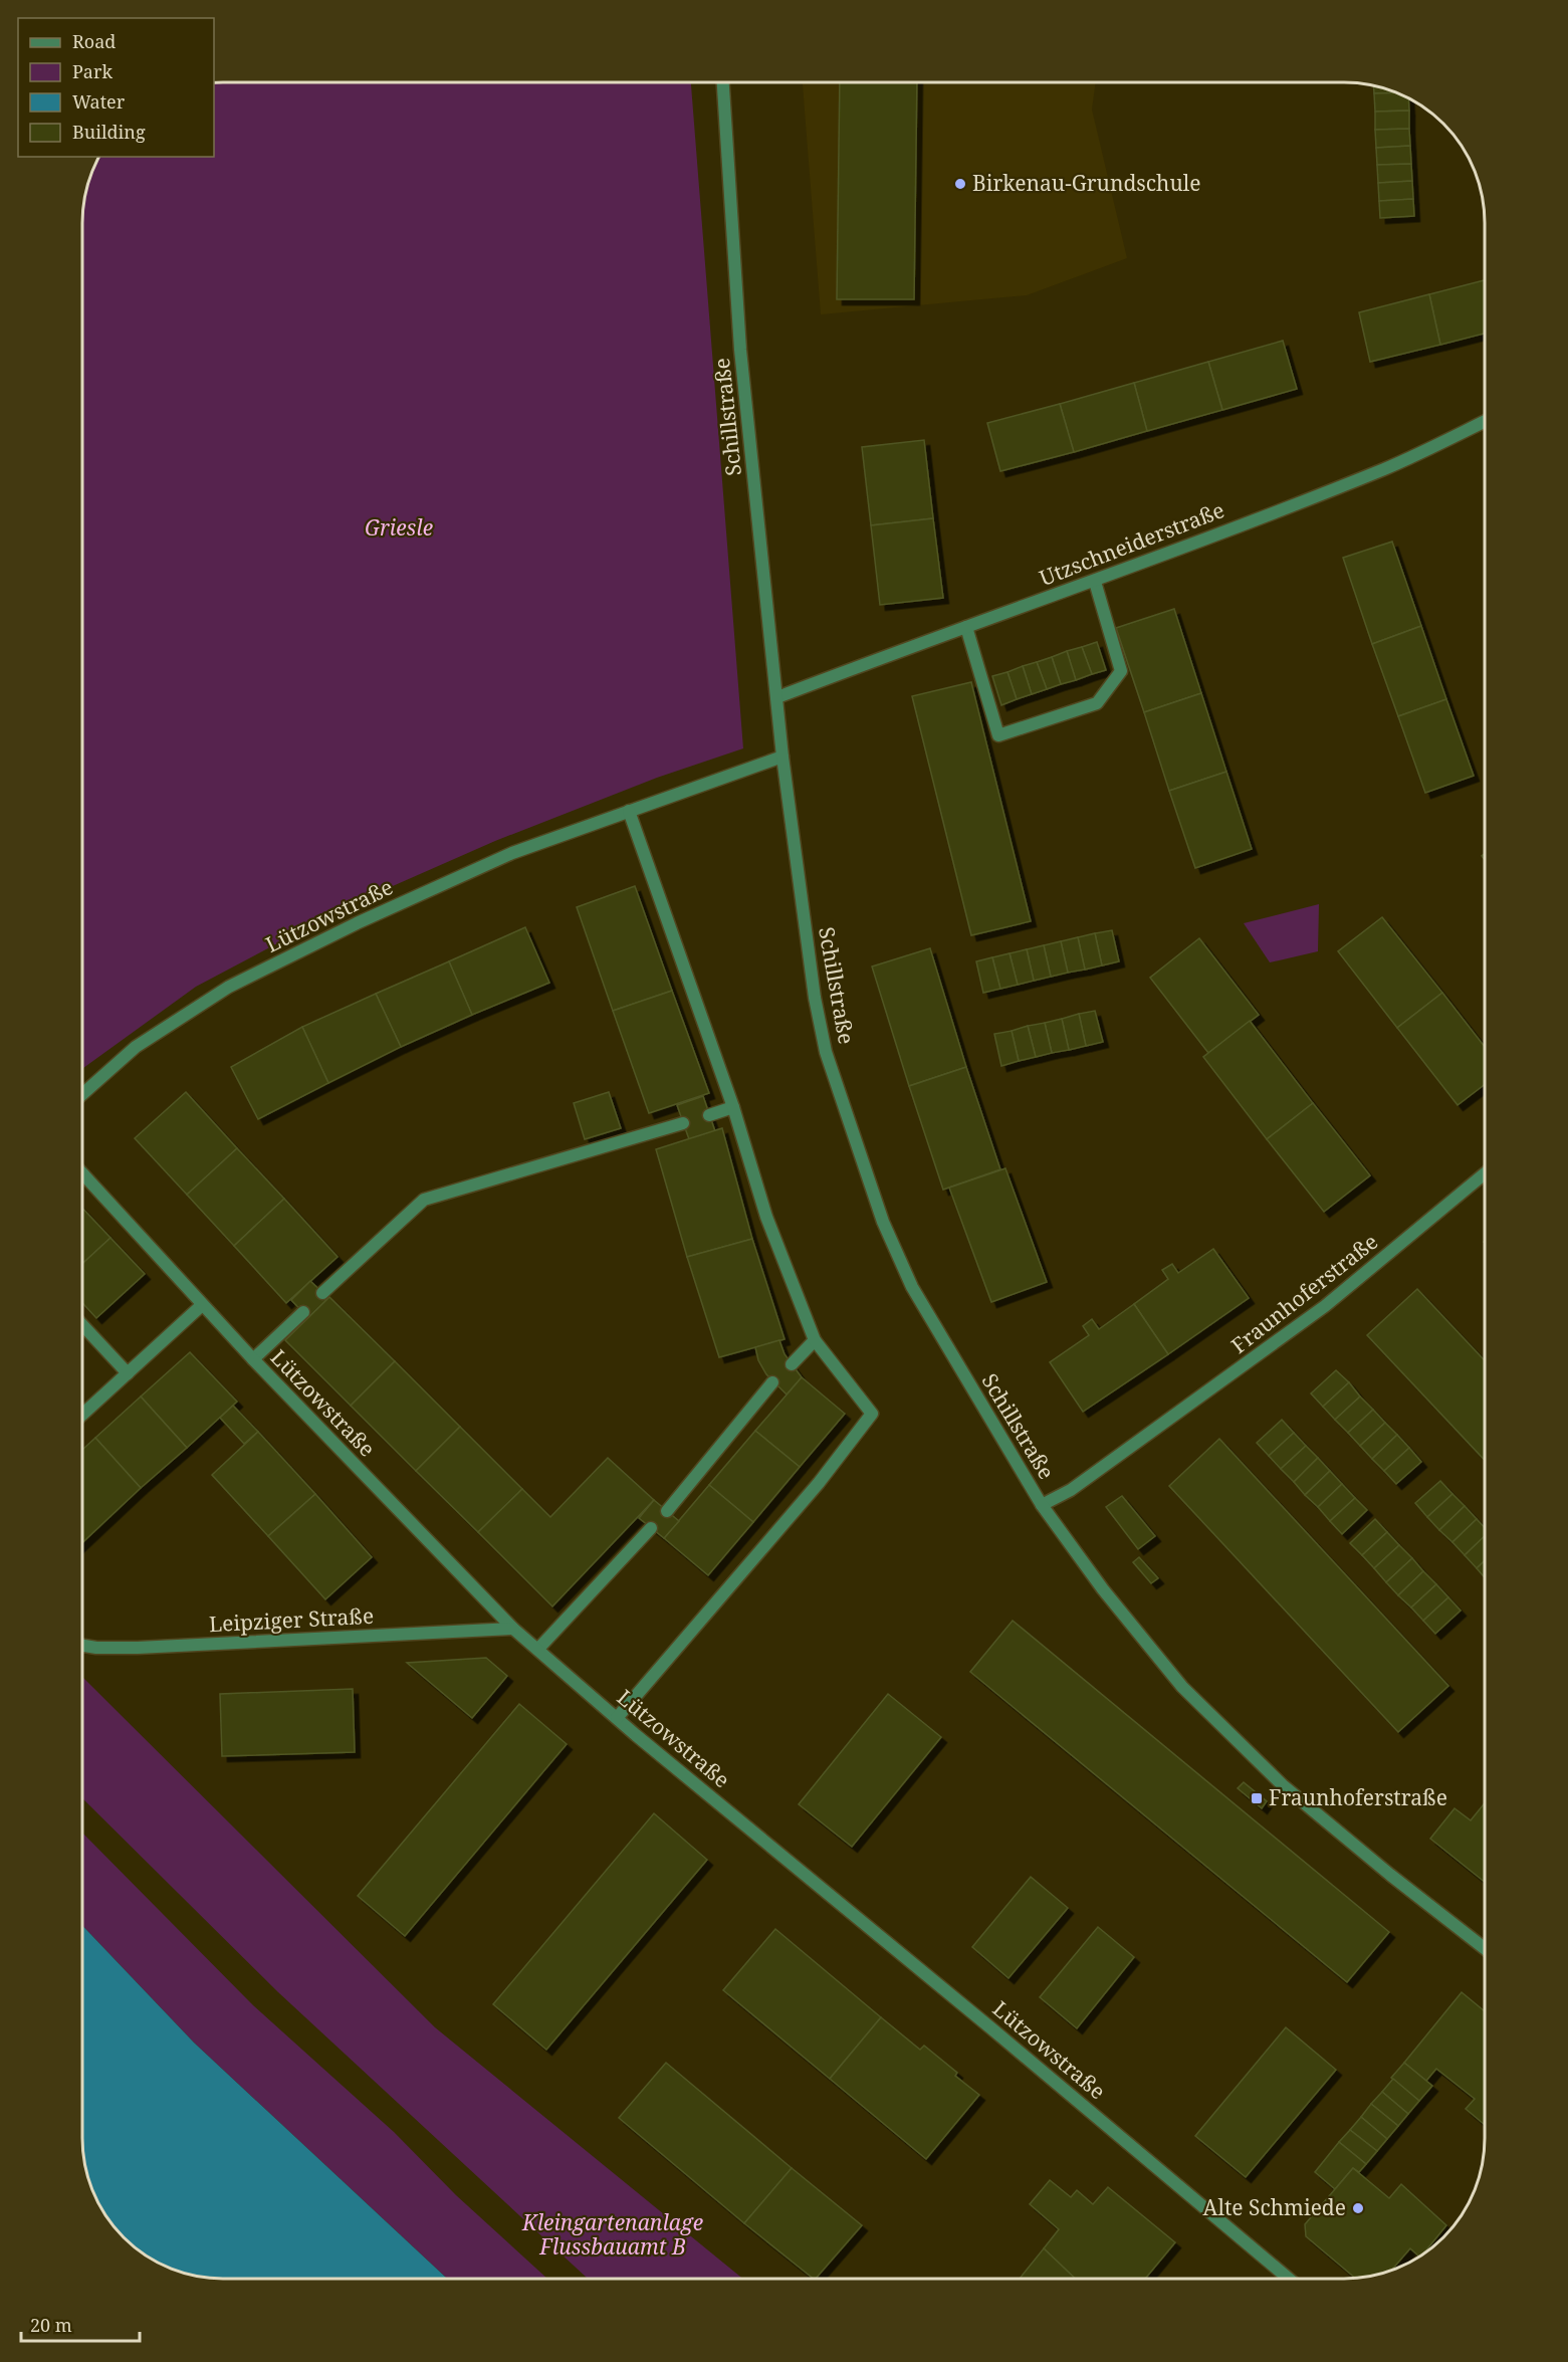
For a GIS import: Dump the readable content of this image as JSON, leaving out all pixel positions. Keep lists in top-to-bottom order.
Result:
{
  "streets": {
    "street": [
      "Schillstraße",
      "Utzschneiderstraße",
      "Lützowstraße",
      "Fraunhoferstraße",
      "Leipziger Straße"
    ]
  },
  "crossings": [
    ["Schillstraße", "Utzschneiderstraße"],
    ["Schillstraße", "Fraunhoferstraße"],
    ["Lützowstraße", "Leipziger Straße"]
  ],
  "parks": ["Griesle", "Kleingartenanlage Flussbauamt B"],
  "places": {
    "other": ["Birkenau-Grundschule", "Alte Schmiede"],
    "transit": ["Fraunhoferstraße"]
  },
  "legend": [
    "Road",
    "Park",
    "Water",
    "Building"
  ],
  "scale_bar": "20 m"
}
